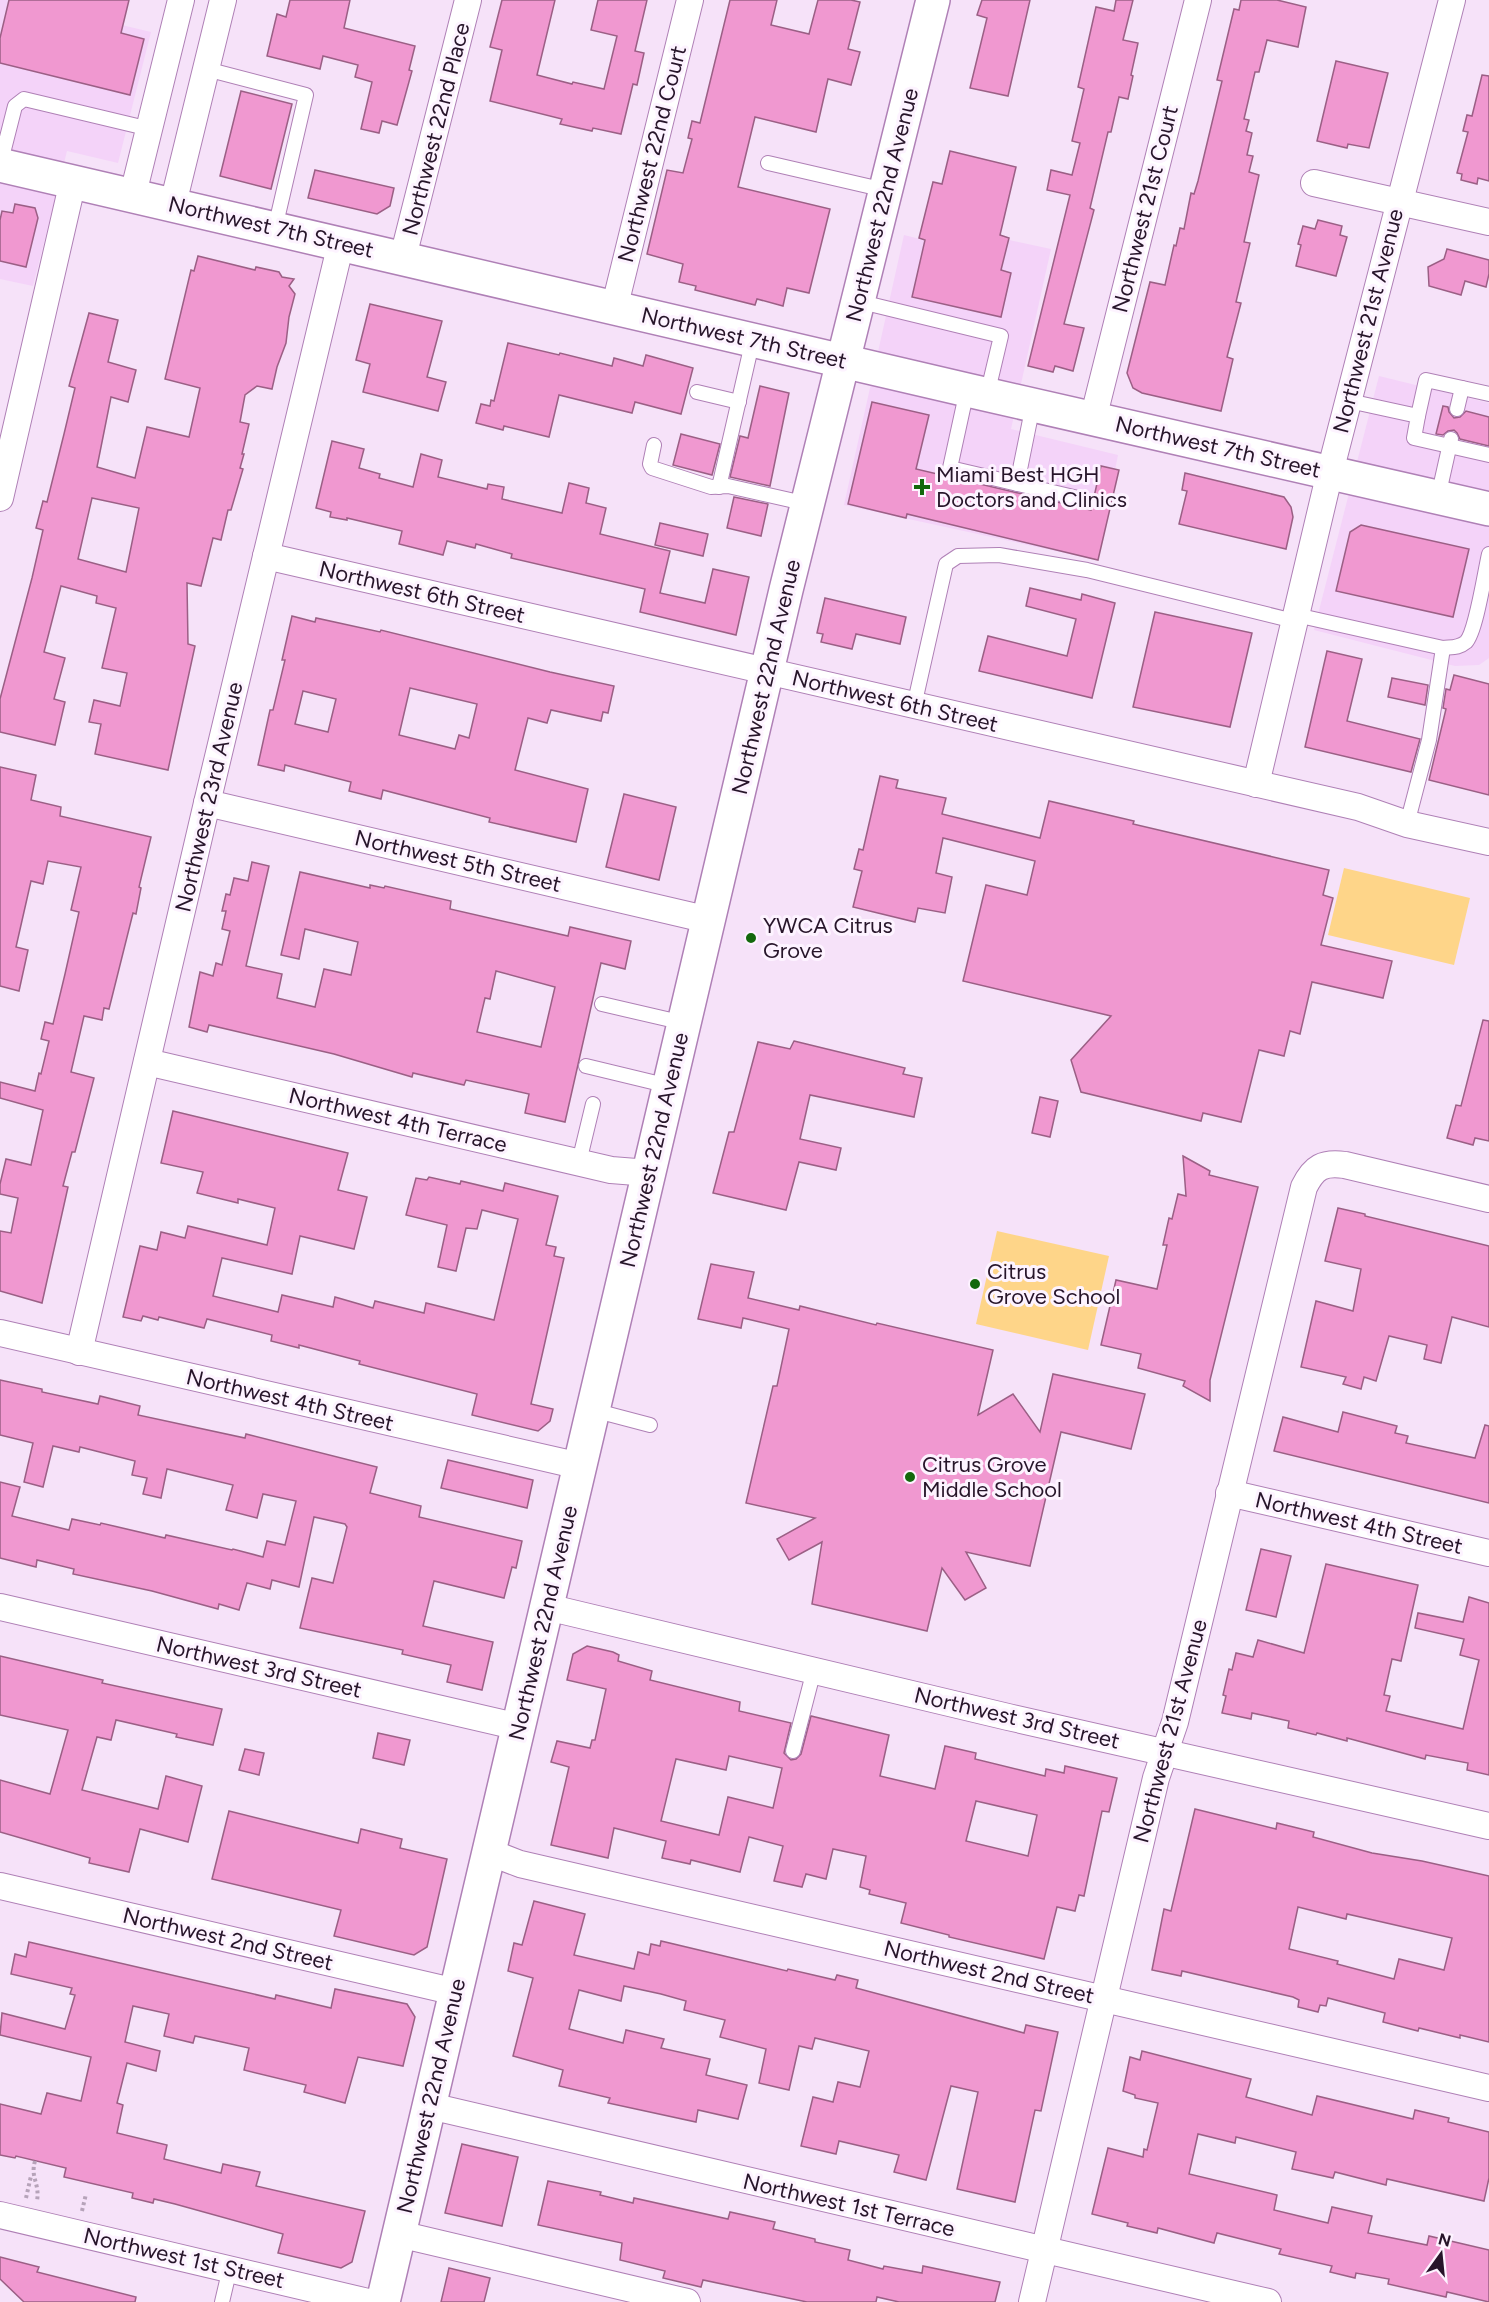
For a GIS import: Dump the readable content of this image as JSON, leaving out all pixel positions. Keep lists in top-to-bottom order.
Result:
{
  "streets": {
    "main road": ["Northwest 22nd Avenue", "Northwest 7th Street"],
    "street": [
      "Northwest 22nd Place",
      "Northwest 22nd Court",
      "Northwest 21st Court",
      "Northwest 21st Avenue",
      "Northwest 6th Street",
      "Northwest 23rd Avenue",
      "Northwest 5th Street",
      "Northwest 4th Terrace",
      "Northwest 4th Street",
      "Northwest 3rd Street",
      "Northwest 2nd Street",
      "Northwest 1st Terrace",
      "Northwest 1st Street"
    ]
  },
  "crossings": [
    ["Northwest 22nd Place", "Northwest 7th Street"],
    ["Northwest 22nd Court", "Northwest 7th Street"],
    ["Northwest 22nd Avenue", "Northwest 7th Street"],
    ["Northwest 22nd Avenue", "Northwest 6th Street"],
    ["Northwest 22nd Avenue", "Northwest 5th Street"],
    ["Northwest 22nd Avenue", "Northwest 4th Terrace"],
    ["Northwest 22nd Avenue", "Northwest 4th Street"],
    ["Northwest 22nd Avenue", "Northwest 3rd Street"],
    ["Northwest 22nd Avenue", "Northwest 2nd Street"],
    ["Northwest 22nd Avenue", "Northwest 1st Terrace"],
    ["Northwest 21st Court", "Northwest 7th Street"],
    ["Northwest 7th Street", "Northwest 21st Avenue"],
    ["Northwest 7th Street", "Northwest 23rd Avenue"],
    ["Northwest 21st Avenue", "Northwest 6th Street"],
    ["Northwest 21st Avenue", "Northwest 4th Street"],
    ["Northwest 21st Avenue", "Northwest 3rd Street"],
    ["Northwest 21st Avenue", "Northwest 2nd Street"],
    ["Northwest 21st Avenue", "Northwest 1st Terrace"],
    ["Northwest 6th Street", "Northwest 23rd Avenue"],
    ["Northwest 23rd Avenue", "Northwest 5th Street"],
    ["Northwest 23rd Avenue", "Northwest 4th Terrace"],
    ["Northwest 23rd Avenue", "Northwest 4th Street"]
  ],
  "places": {
    "health": ["Miami Best HGH Doctors and Clinics"],
    "other": ["YWCA Citrus Grove", "Citrus Grove School", "Citrus Grove Middle School"]
  },
  "north": "top"
}
